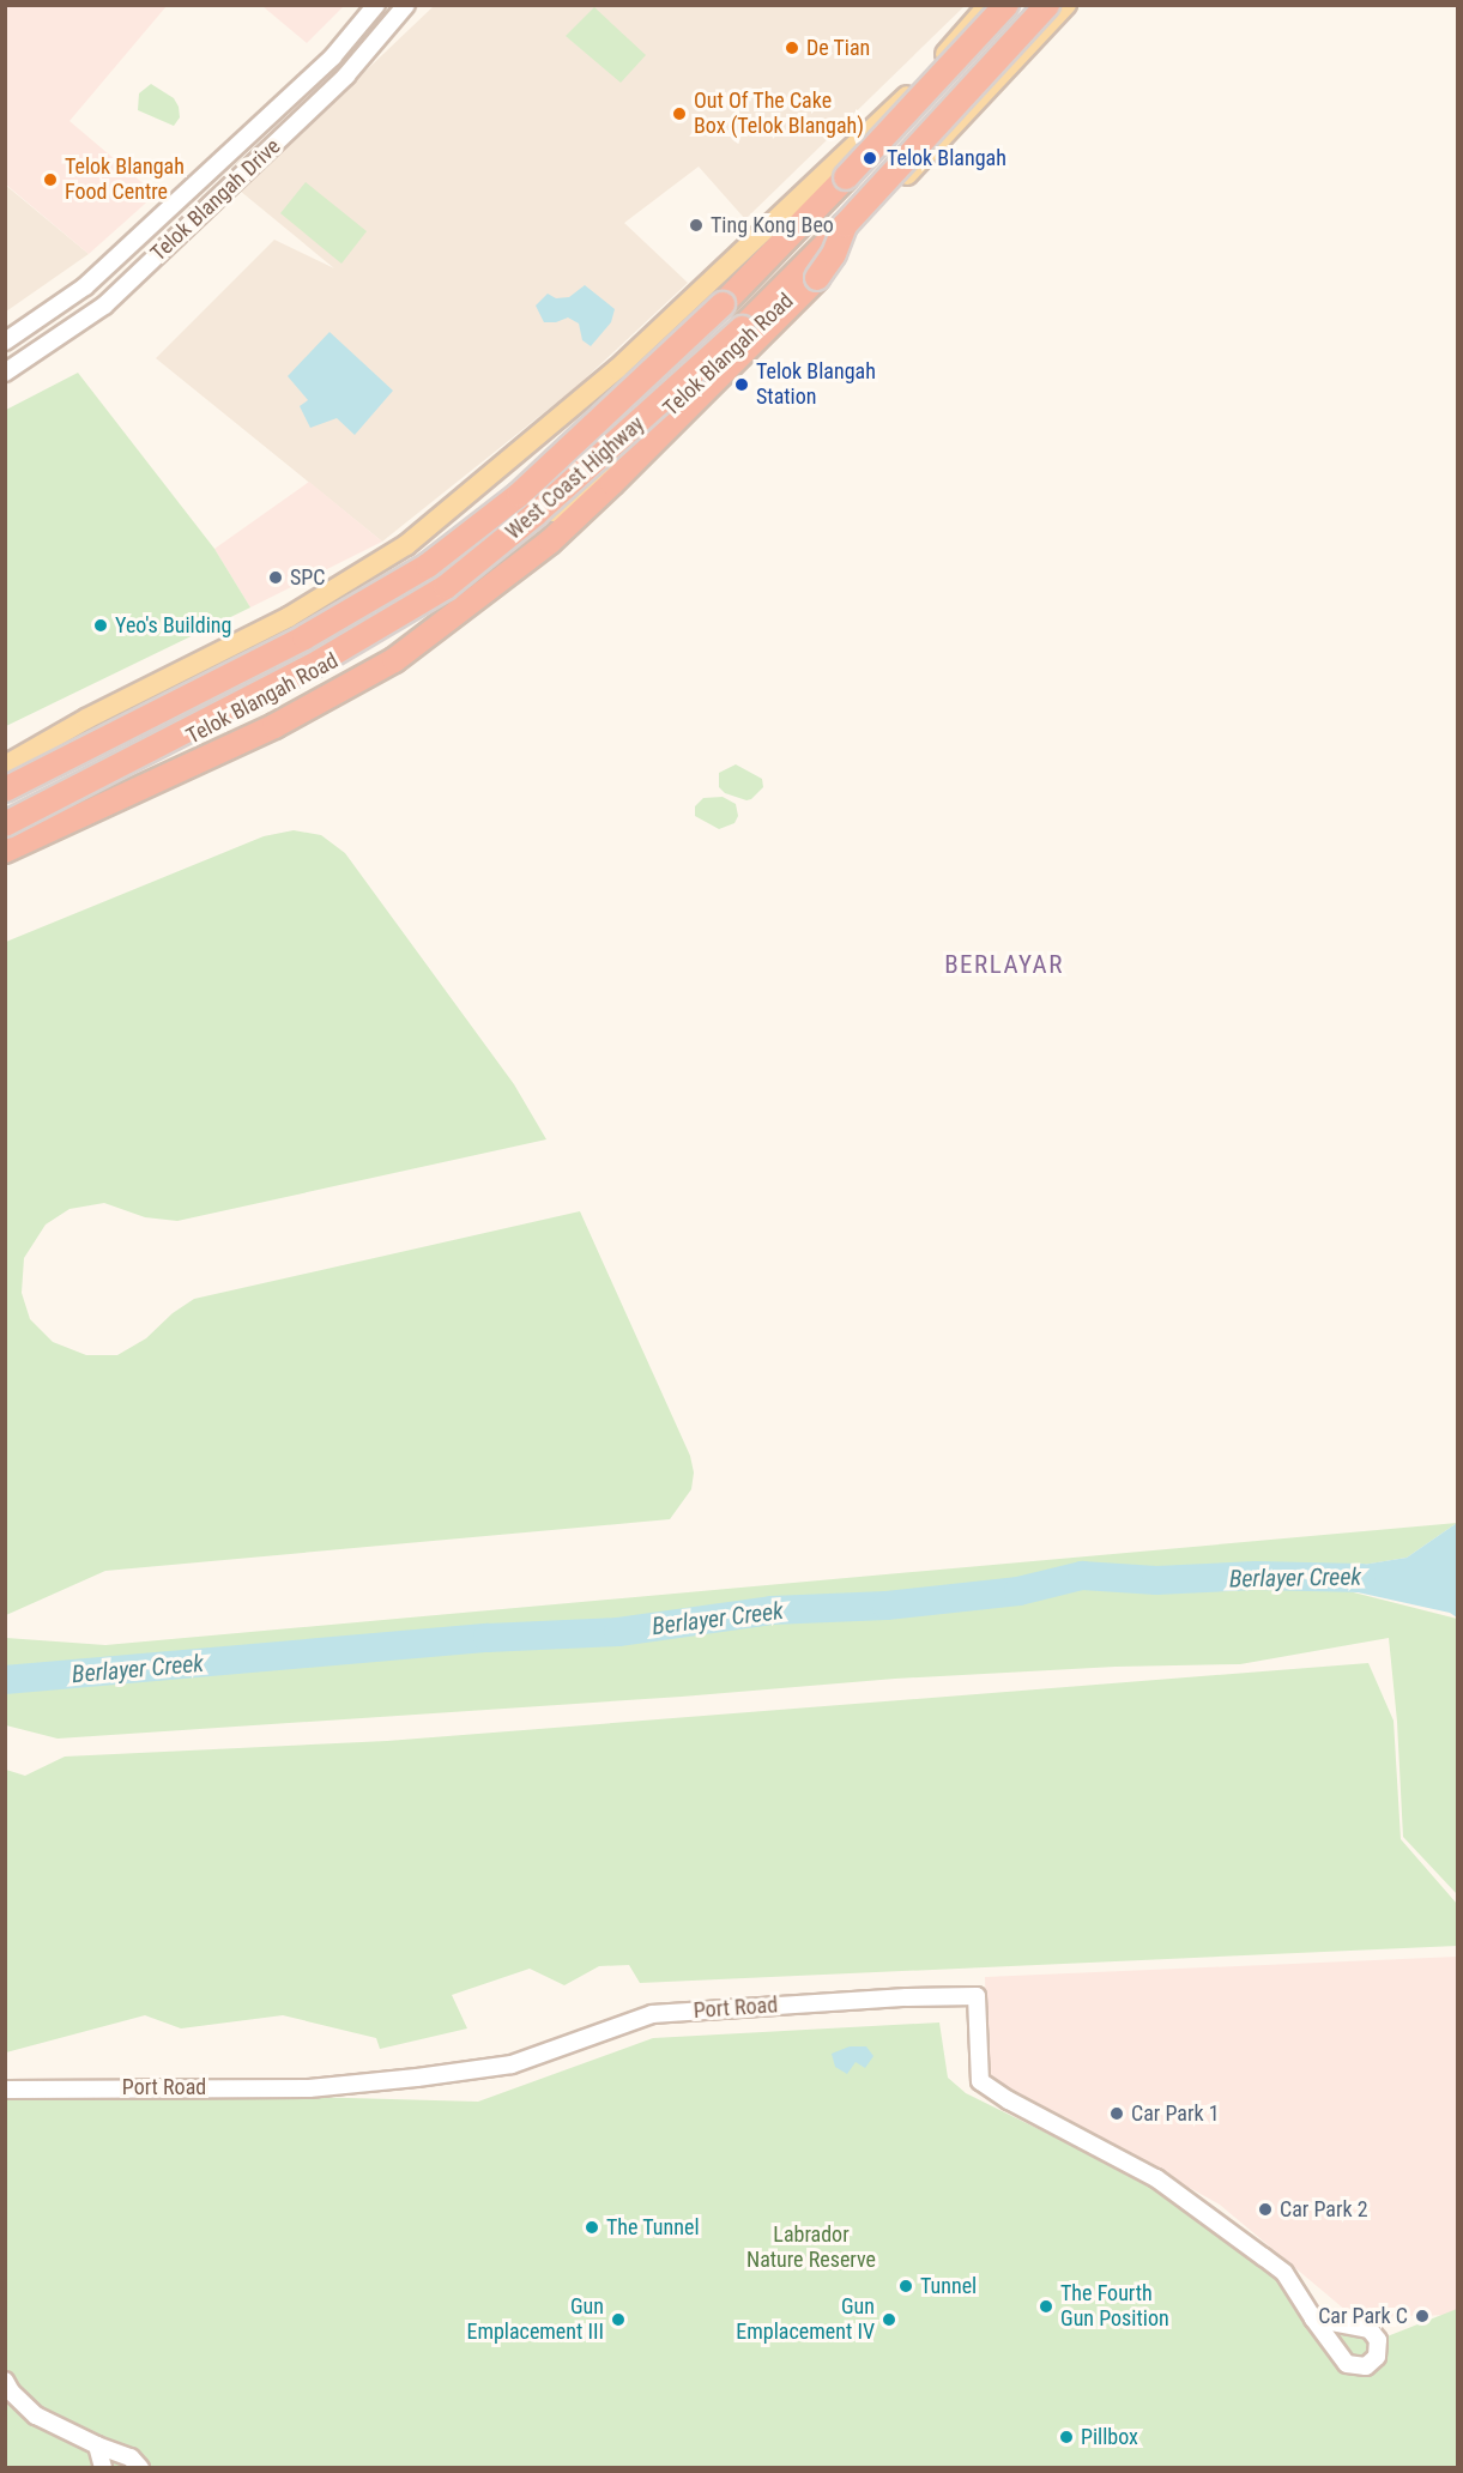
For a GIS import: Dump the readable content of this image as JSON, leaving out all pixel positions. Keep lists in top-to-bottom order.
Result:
{
  "streets": {
    "highway": ["West Coast Highway"],
    "main road": ["Telok Blangah Road"],
    "street": ["Telok Blangah Drive", "Port Road"]
  },
  "districts": ["BERLAYAR"],
  "water": ["Berlayer Creek"],
  "parks": ["Labrador Nature Reserve"],
  "places": [
    "De Tian",
    "Out Of The Cake Box (Telok Blangah)",
    "Telok Blangah",
    "Telok Blangah Food Centre",
    "Ting Kong Beo",
    "Telok Blangah Station",
    "SPC",
    "Yeo's Building",
    "Car Park 1",
    "Car Park 2",
    "The Tunnel",
    "Tunnel",
    "The Fourth Gun Position",
    "Car Park C",
    "Gun Emplacement III",
    "Gun Emplacement IV",
    "Pillbox"
  ]
}
